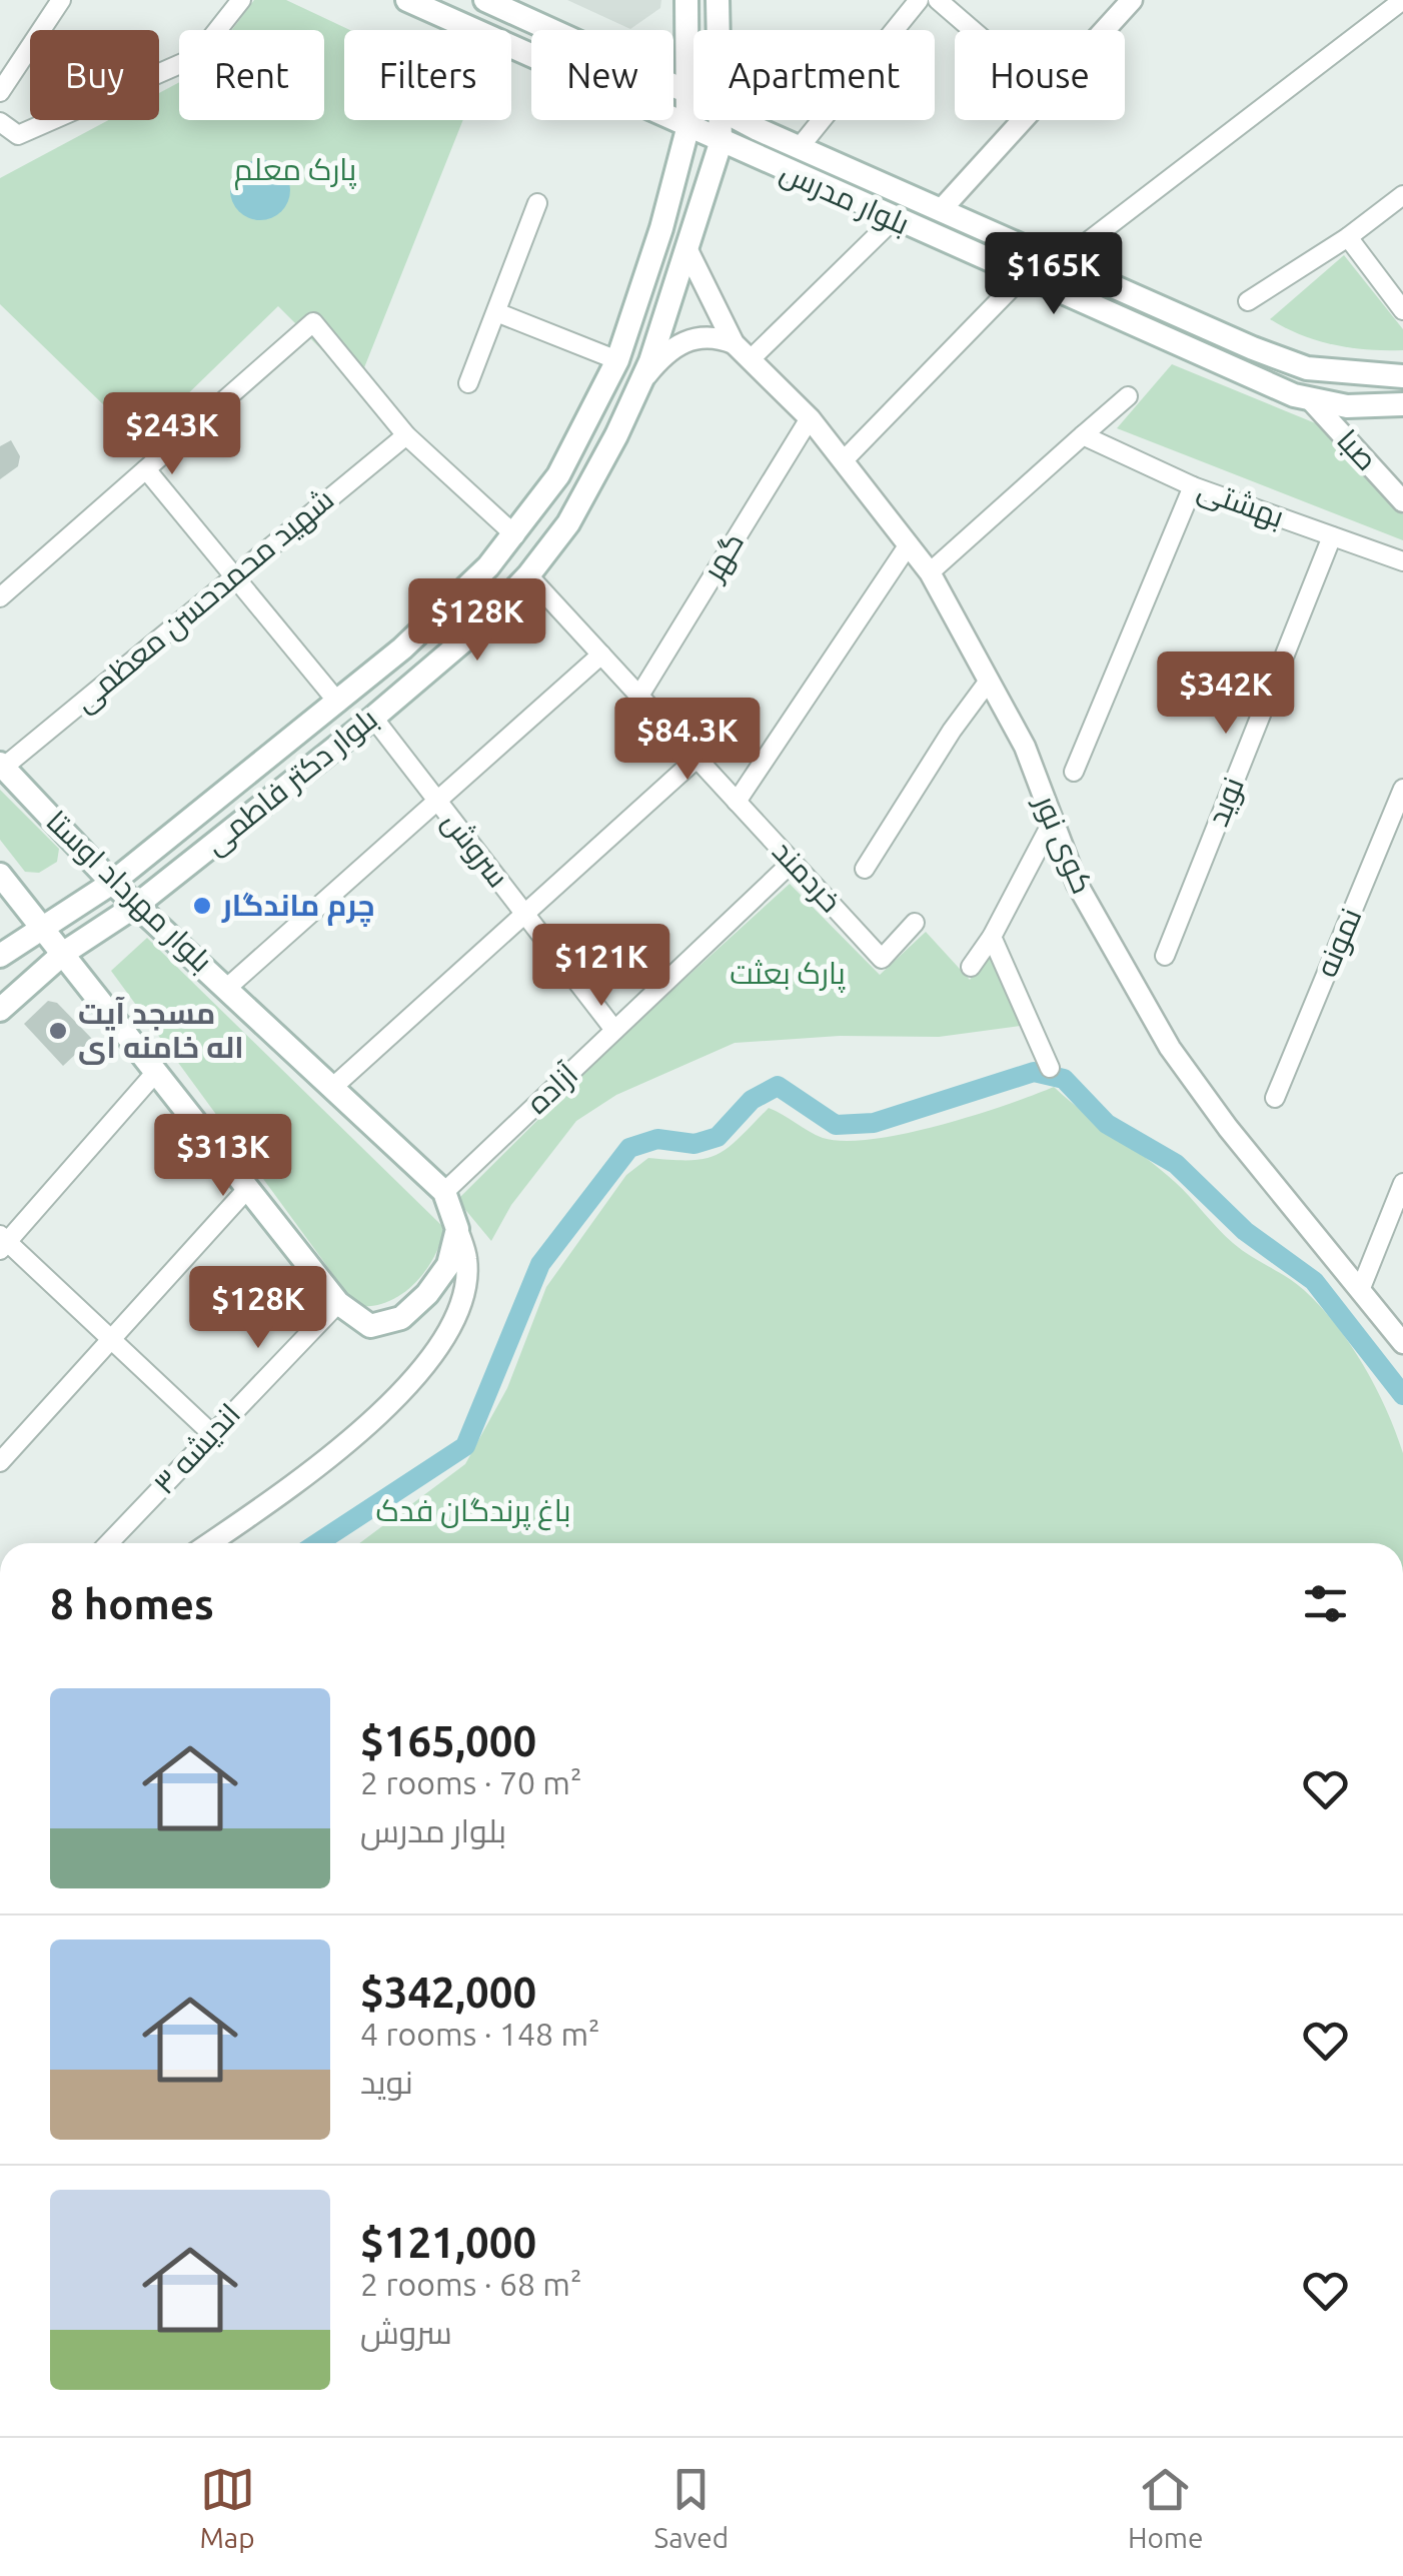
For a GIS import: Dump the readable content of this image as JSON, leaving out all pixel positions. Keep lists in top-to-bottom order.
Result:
{
  "streets": {
    "main road": ["بلوار مدرس", "بلوار دکتر فاطمی", "بلوار مهرداد اوستا"],
    "street": [
      "صبا",
      "بهشتی",
      "گهر",
      "شهید محمدحسن معظمی",
      "نوید",
      "کوی نور",
      "سروش",
      "خردمند",
      "نمونه",
      "آزاده",
      "اندیشه ۳"
    ]
  },
  "crossings": [
    ["بلوار مدرس", "صبا"],
    ["بلوار مدرس", "بلوار دکتر فاطمی"],
    ["بهشتی", "نوید"],
    ["گهر", "کوی نور"],
    ["گهر", "خردمند"],
    ["شهید محمدحسن معظمی", "بلوار مهرداد اوستا"],
    ["بلوار دکتر فاطمی", "کوی نور"],
    ["بلوار دکتر فاطمی", "سروش"],
    ["بلوار دکتر فاطمی", "خردمند"],
    ["بلوار دکتر فاطمی", "بلوار مهرداد اوستا"],
    ["سروش", "آزاده"],
    ["خردمند", "آزاده"],
    ["بلوار مهرداد اوستا", "آزاده"]
  ],
  "parks": ["پارک معلم", "پارک بعثت", "باغ پرندگان فدک"],
  "places": ["چرم ماندگار", "مسجد آیت اله خامنه ای"],
  "page": {
    "chip": [
      "Buy",
      "Rent",
      "Filters",
      "New",
      "Apartment",
      "House"
    ],
    "price": [
      "$165K",
      "$243K",
      "$128K",
      "$342K",
      "$84.3K",
      "$121K",
      "$313K",
      "$128K"
    ],
    "heading": "8 homes",
    "list": [
      {
        "name": "$165,000",
        "note": "2 rooms · 70 m² · بلوار مدرس"
      },
      {
        "name": "$342,000",
        "note": "4 rooms · 148 m² · نوید"
      },
      {
        "name": "$121,000",
        "note": "2 rooms · 68 m² · سروش"
      }
    ],
    "tabs": ["Map", "Saved", "Home"]
  }
}
